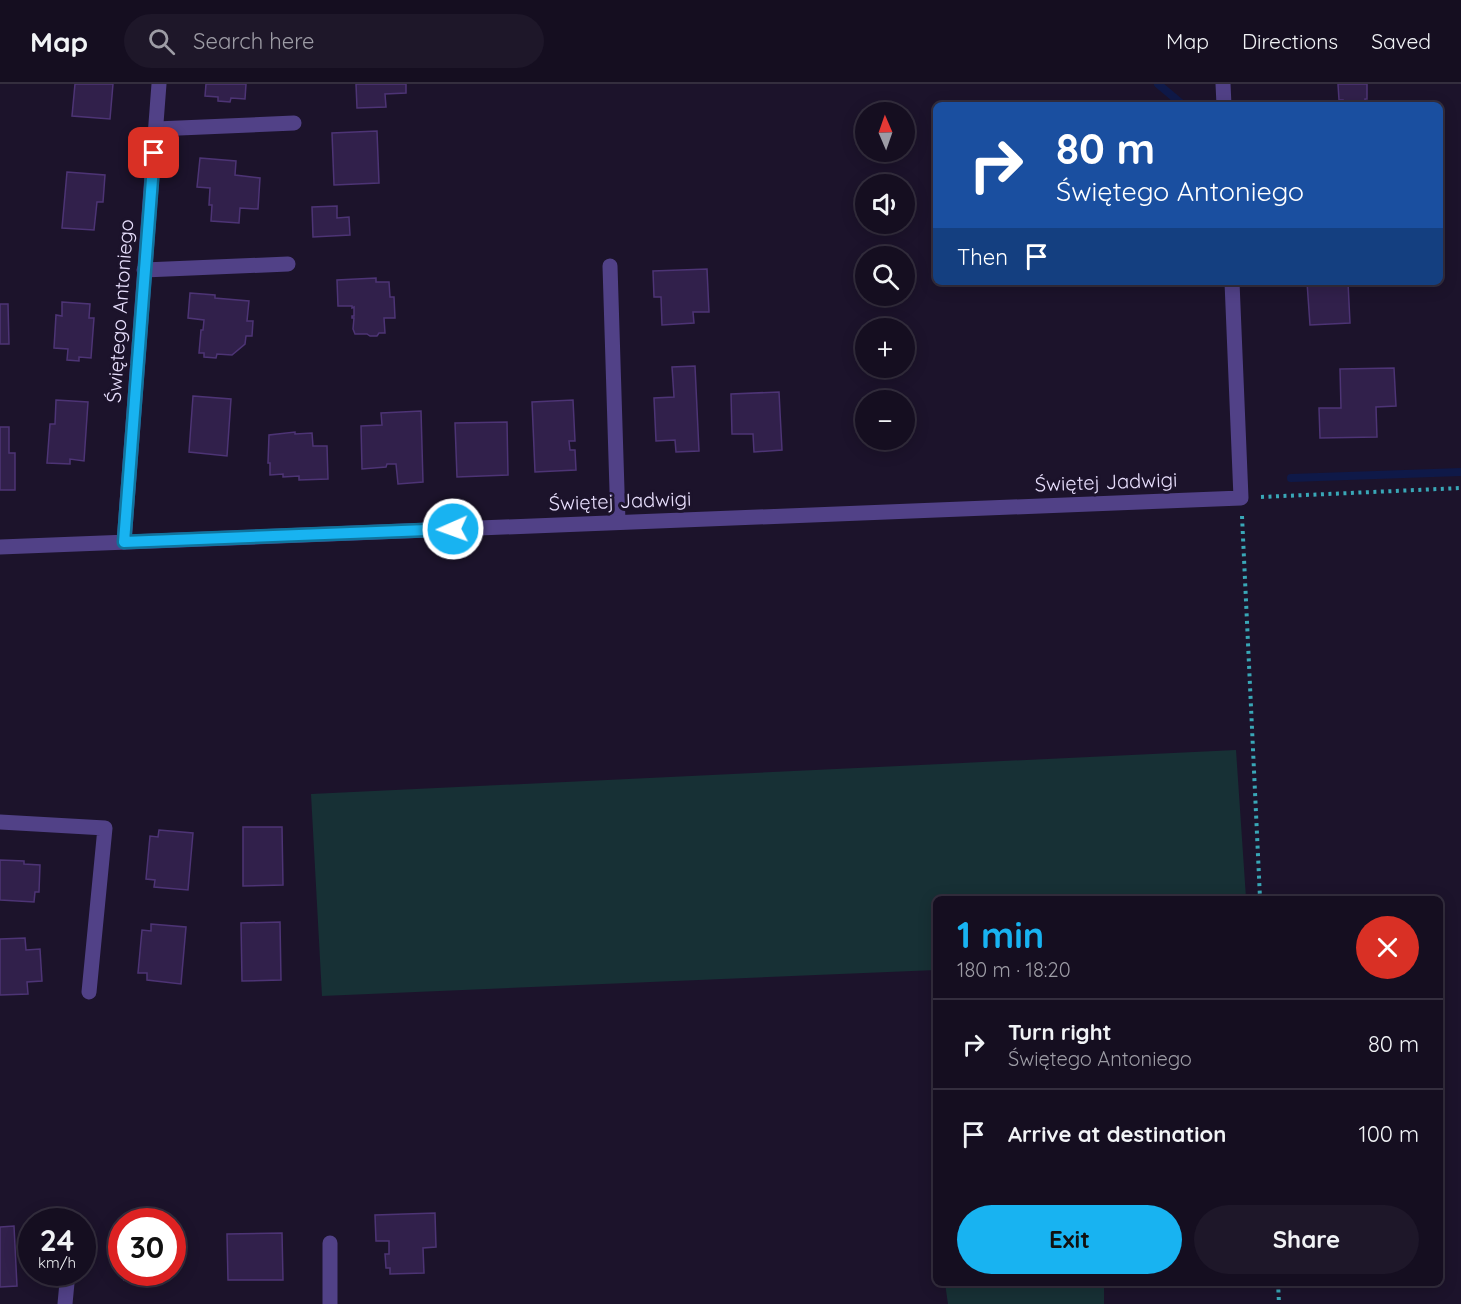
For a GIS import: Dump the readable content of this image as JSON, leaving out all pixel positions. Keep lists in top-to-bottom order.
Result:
{
  "streets": {
    "street": ["Świętego Antoniego", "Świętej Jadwigi"]
  },
  "crossings": [
    ["Świętego Antoniego", "Świętej Jadwigi"]
  ],
  "north": "top",
  "page": {
    "header": "Map",
    "search": "Search here",
    "nav": ["Map", "Directions", "Saved"],
    "map_buttons": ["+", "−"],
    "turn": ["80 m", "Świętego Antoniego"],
    "then": "Then",
    "heading": ["1 min", "180 m · 18:20"],
    "list": [
      {
        "name": "Turn right",
        "note": "Świętego Antoniego",
        "value": "80 m"
      },
      {
        "name": "Arrive at destination",
        "value": "100 m"
      }
    ],
    "buttons": ["Exit", "Share"],
    "speed": "24 km/h",
    "limit": "30"
  }
}
